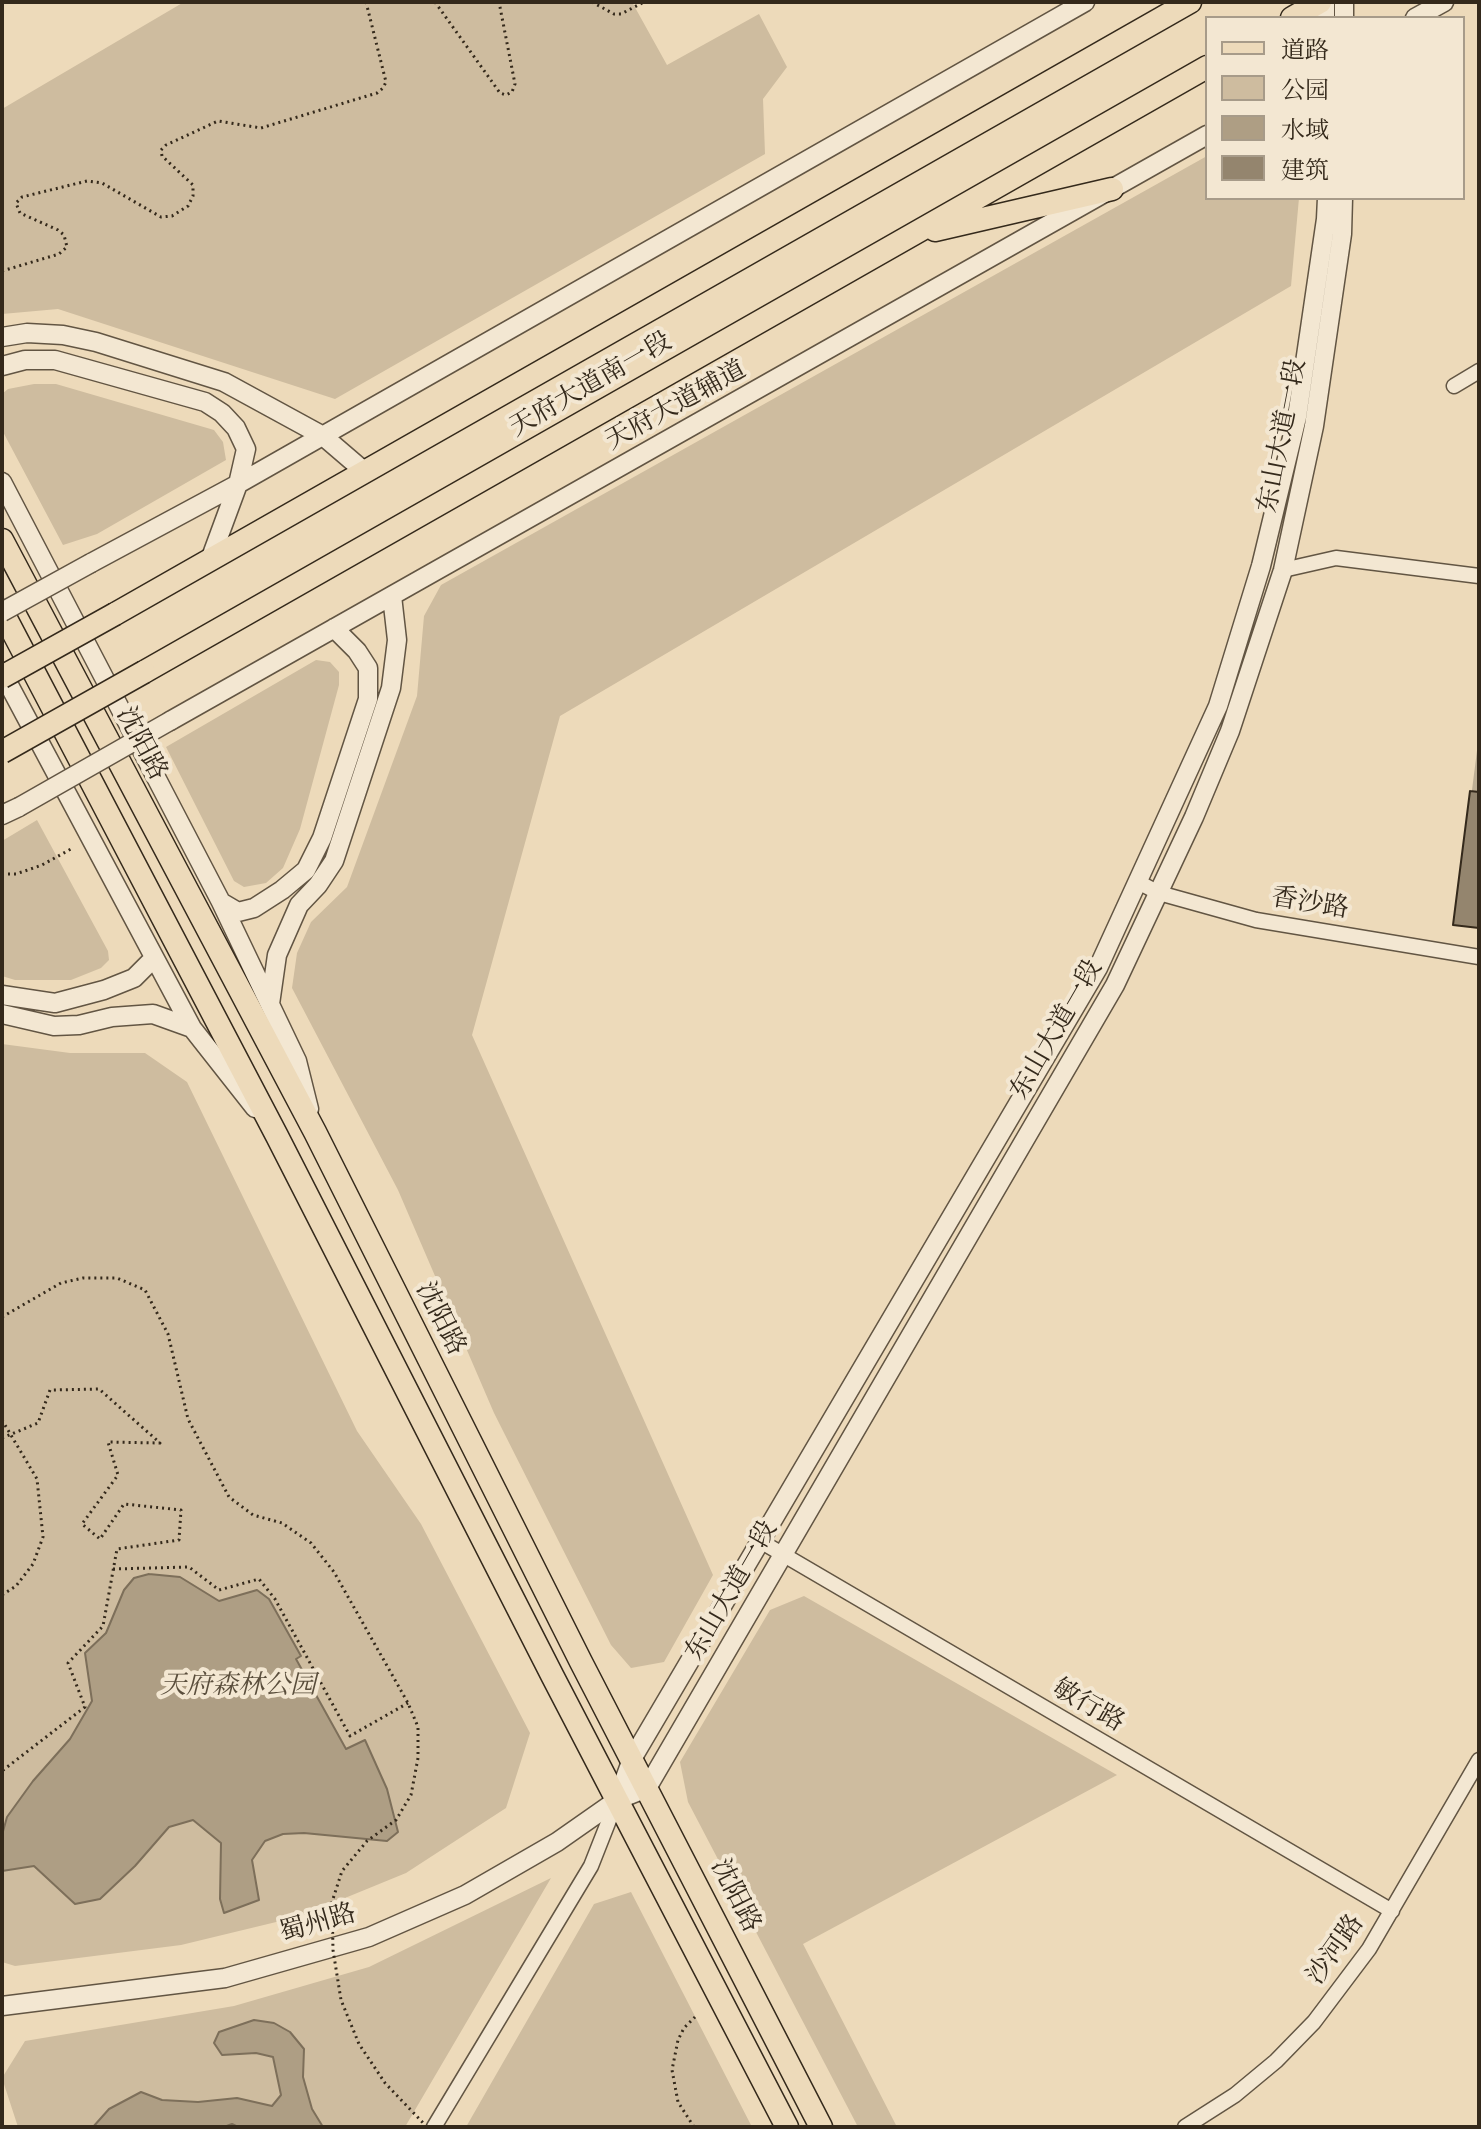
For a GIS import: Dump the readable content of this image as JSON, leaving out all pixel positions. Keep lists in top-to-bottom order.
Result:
{
  "streets": {
    "main road": ["天府大道南一段", "沈阳路"],
    "street": [
      "天府大道辅道",
      "东山大道一段",
      "香沙路",
      "敏行路",
      "蜀州路",
      "沙河路"
    ]
  },
  "crossings": [
    ["东山大道一段", "沈阳路"],
    ["东山大道一段", "香沙路"],
    ["东山大道一段", "敏行路"],
    ["东山大道一段", "蜀州路"],
    ["敏行路", "沙河路"]
  ],
  "parks": ["天府森林公园"],
  "legend": [
    "道路",
    "公园",
    "水域",
    "建筑"
  ]
}
